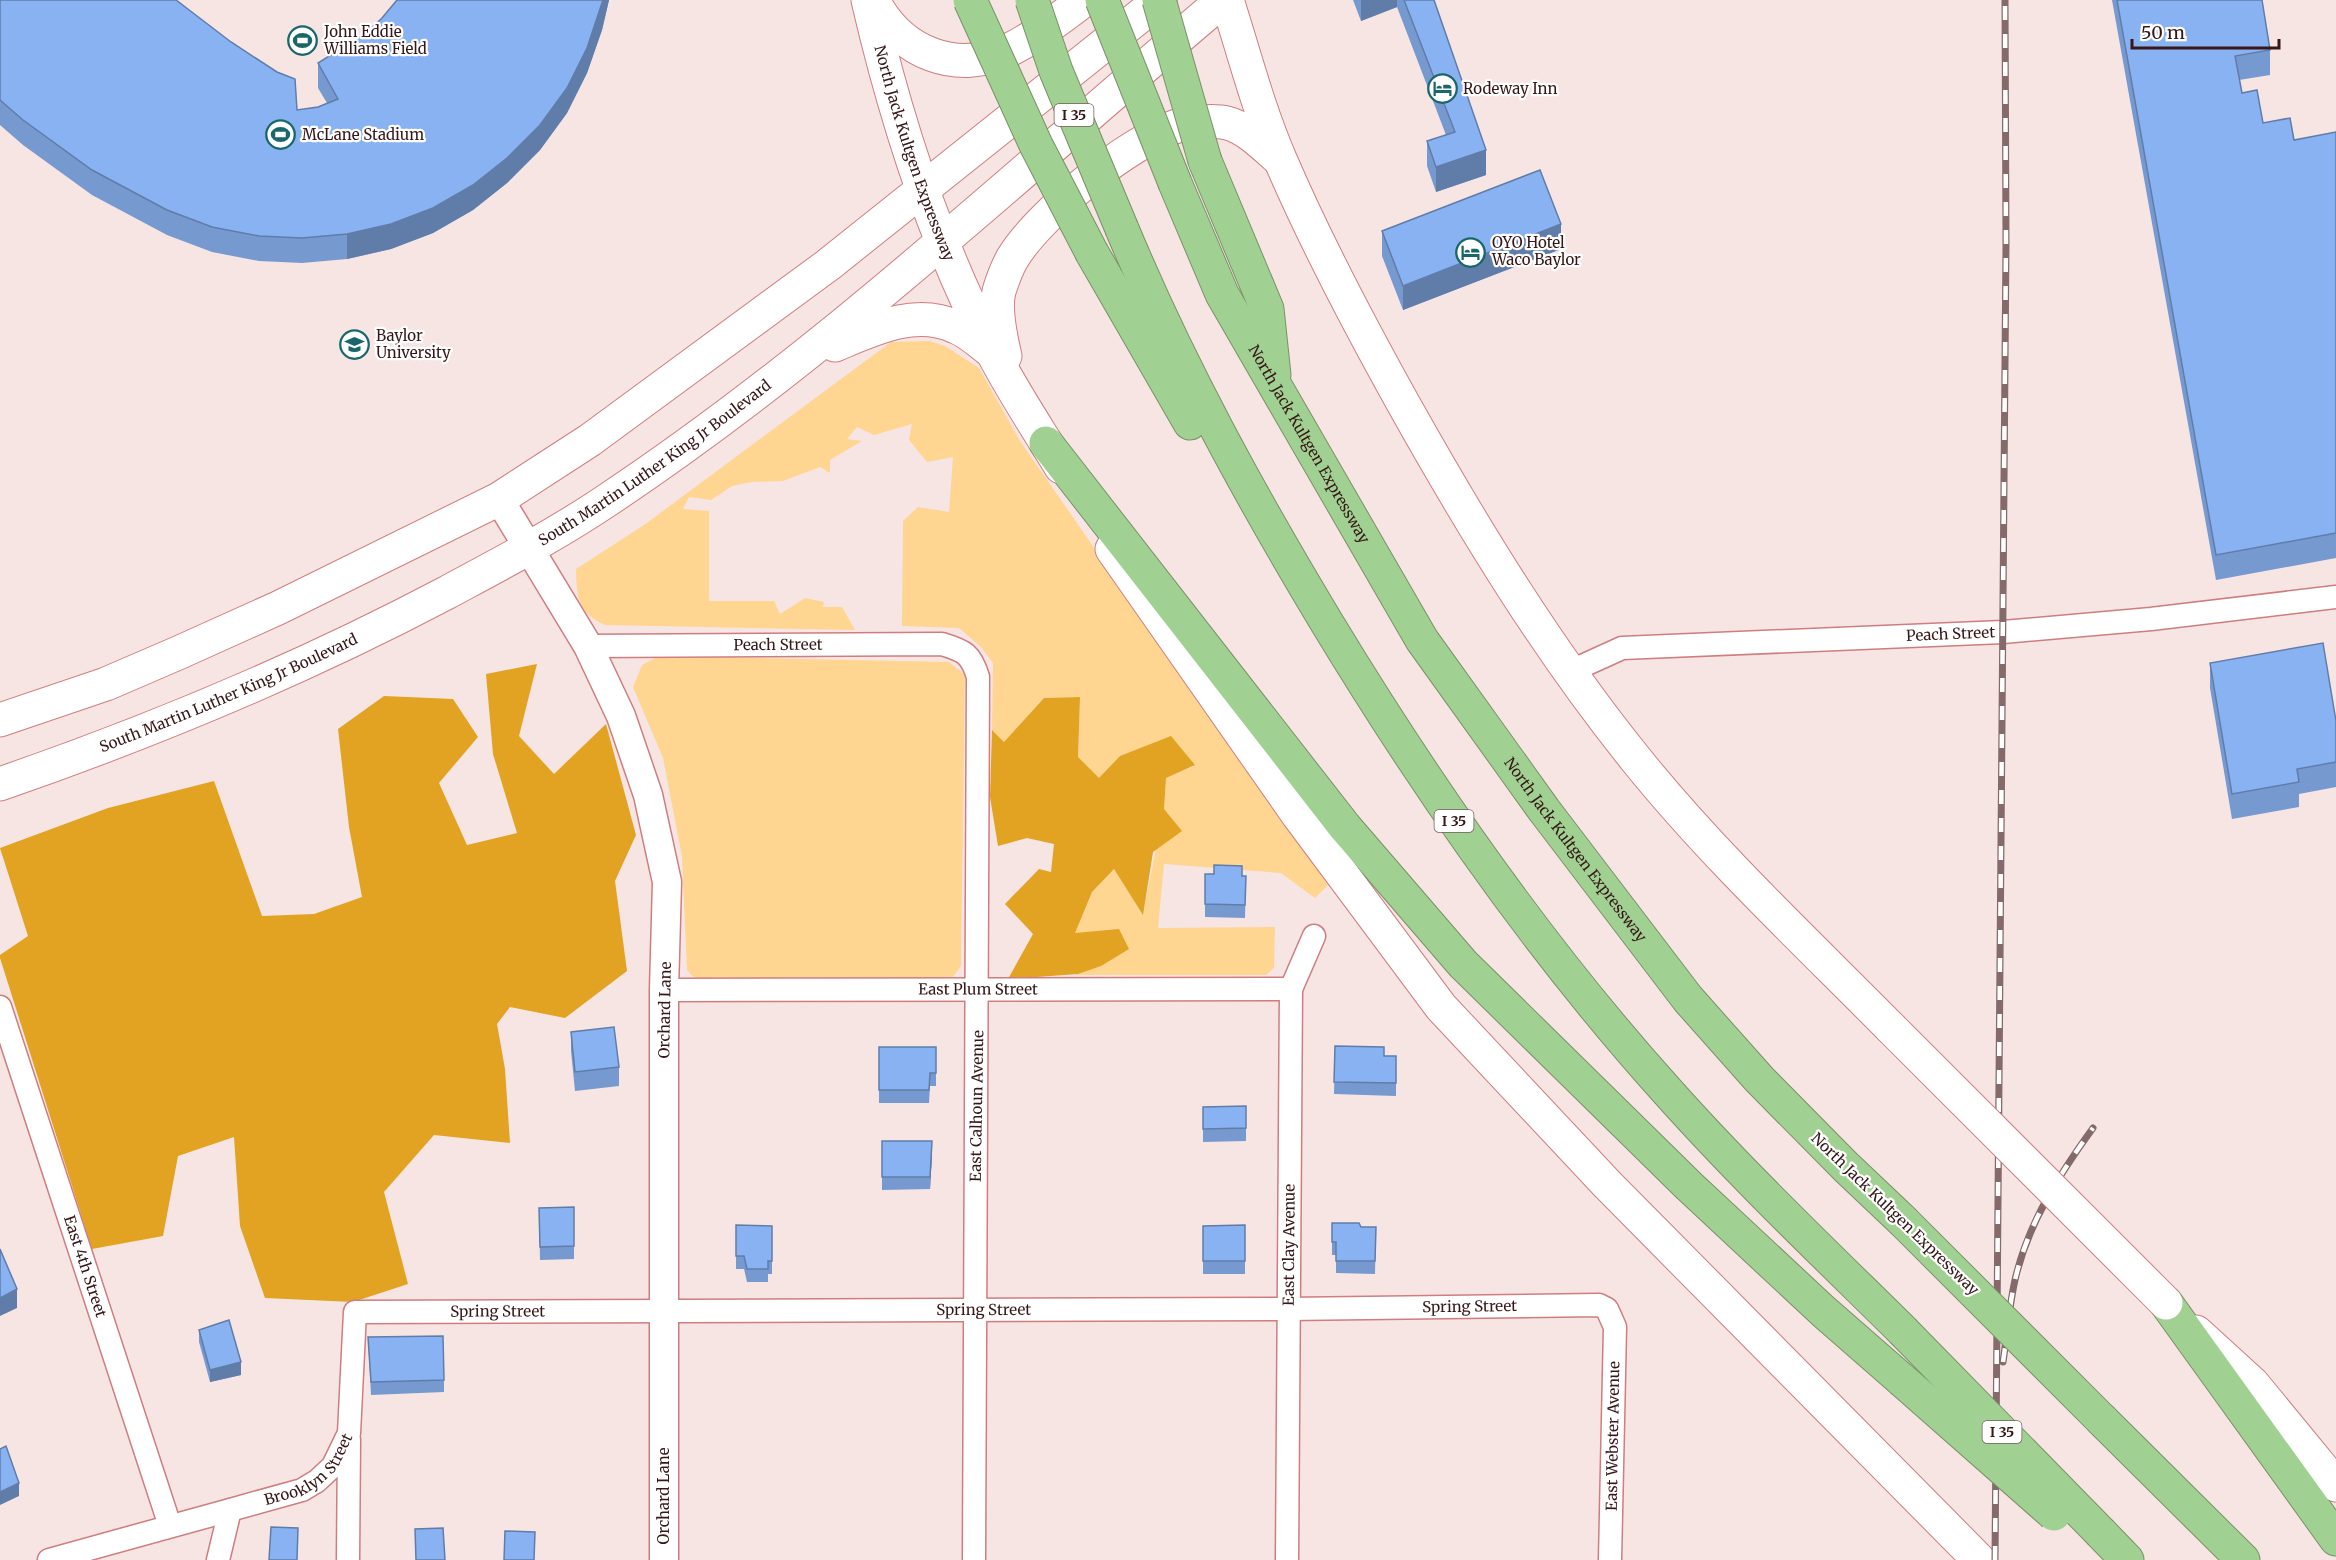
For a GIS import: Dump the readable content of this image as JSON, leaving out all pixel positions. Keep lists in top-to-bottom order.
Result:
{
  "streets": {
    "highway": ["I 35", "North Jack Kultgen Expressway"],
    "main road": ["South Martin Luther King Jr Boulevard"],
    "street": [
      "Peach Street",
      "East Plum Street",
      "Orchard Lane",
      "East Calhoun Avenue",
      "East Clay Avenue",
      "East 4th Street",
      "Spring Street",
      "East Webster Avenue",
      "Brooklyn Street"
    ]
  },
  "crossings": [
    ["North Jack Kultgen Expressway", "South Martin Luther King Jr Boulevard"],
    ["South Martin Luther King Jr Boulevard", "Orchard Lane"],
    ["Peach Street", "Orchard Lane"],
    ["Peach Street", "East Calhoun Avenue"],
    ["East Plum Street", "Orchard Lane"],
    ["East Plum Street", "East Calhoun Avenue"],
    ["East Plum Street", "East Clay Avenue"],
    ["Orchard Lane", "Spring Street"],
    ["East Calhoun Avenue", "Spring Street"],
    ["East Clay Avenue", "Spring Street"],
    ["Spring Street", "East Webster Avenue"],
    ["Spring Street", "Brooklyn Street"]
  ],
  "places": {
    "sports": ["John Eddie Williams Field", "McLane Stadium"],
    "hotel": ["Rodeway Inn", "OYO Hotel Waco Baylor"],
    "school or university": ["Baylor University"]
  },
  "scale_bar": "50 m"
}
